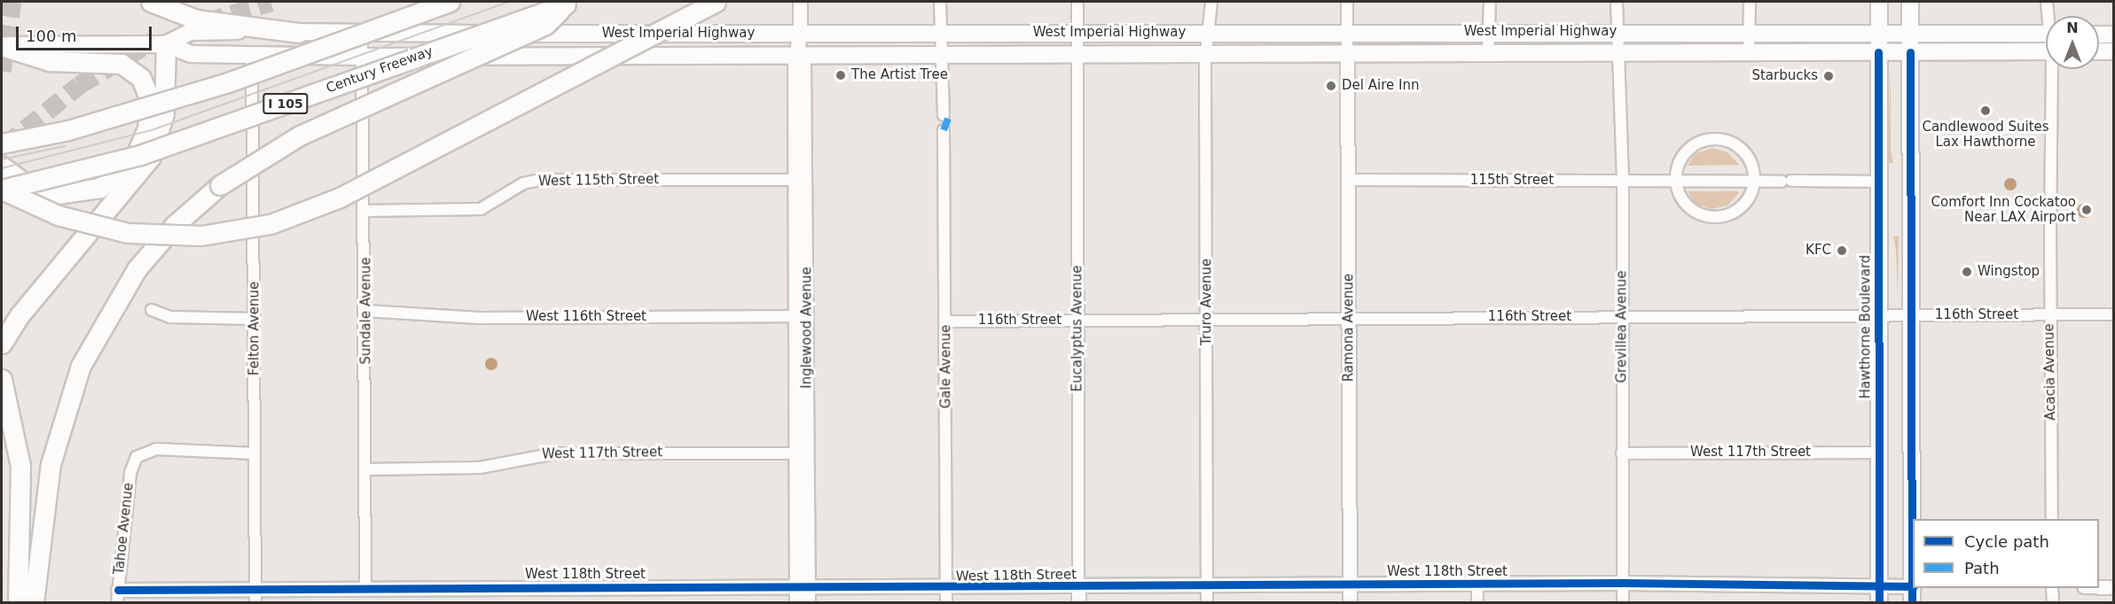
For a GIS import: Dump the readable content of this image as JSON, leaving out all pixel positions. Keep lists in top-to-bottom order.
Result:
{
  "streets": {
    "highway": ["Century Freeway", "I 105"],
    "main road": ["West Imperial Highway", "Hawthorne Boulevard", "Inglewood Avenue"],
    "street": [
      "West 115th Street",
      "115th Street",
      "Truro Avenue",
      "Sundale Avenue",
      "116th Street",
      "West 116th Street",
      "Grevillea Avenue",
      "Ramona Avenue",
      "Felton Avenue",
      "Eucalyptus Avenue",
      "Gale Avenue",
      "Acacia Avenue",
      "West 117th Street",
      "Tahoe Avenue",
      "West 118th Street"
    ]
  },
  "crossings": [
    ["West Imperial Highway", "Truro Avenue"],
    ["West Imperial Highway", "Sundale Avenue"],
    ["West Imperial Highway", "Grevillea Avenue"],
    ["West Imperial Highway", "Hawthorne Boulevard"],
    ["West Imperial Highway", "Inglewood Avenue"],
    ["West Imperial Highway", "Ramona Avenue"],
    ["West Imperial Highway", "Felton Avenue"],
    ["West Imperial Highway", "Eucalyptus Avenue"],
    ["West 115th Street", "Sundale Avenue"],
    ["West 115th Street", "Inglewood Avenue"],
    ["115th Street", "Grevillea Avenue"],
    ["115th Street", "Hawthorne Boulevard"],
    ["115th Street", "Ramona Avenue"],
    ["Truro Avenue", "116th Street"],
    ["Truro Avenue", "West 118th Street"],
    ["Sundale Avenue", "West 116th Street"],
    ["Sundale Avenue", "West 117th Street"],
    ["Sundale Avenue", "West 118th Street"],
    ["116th Street", "Grevillea Avenue"],
    ["116th Street", "Hawthorne Boulevard"],
    ["116th Street", "Ramona Avenue"],
    ["116th Street", "Eucalyptus Avenue"],
    ["116th Street", "Gale Avenue"],
    ["116th Street", "Acacia Avenue"],
    ["West 116th Street", "Inglewood Avenue"],
    ["Grevillea Avenue", "West 117th Street"],
    ["Grevillea Avenue", "West 118th Street"],
    ["Hawthorne Boulevard", "West 117th Street"],
    ["Hawthorne Boulevard", "West 118th Street"],
    ["Inglewood Avenue", "West 117th Street"],
    ["Inglewood Avenue", "West 118th Street"],
    ["Ramona Avenue", "West 118th Street"],
    ["Felton Avenue", "Tahoe Avenue"],
    ["Felton Avenue", "West 118th Street"],
    ["Eucalyptus Avenue", "West 118th Street"],
    ["Gale Avenue", "West 118th Street"],
    ["Tahoe Avenue", "West 118th Street"]
  ],
  "places": [
    "The Artist Tree",
    "Starbucks",
    "Del Aire Inn",
    "Candlewood Suites Lax Hawthorne",
    "Comfort Inn Cockatoo Near LAX Airport",
    "KFC",
    "Wingstop"
  ],
  "legend": ["Cycle path", "Path"],
  "scale_bar": "100 m",
  "north": "top"
}
